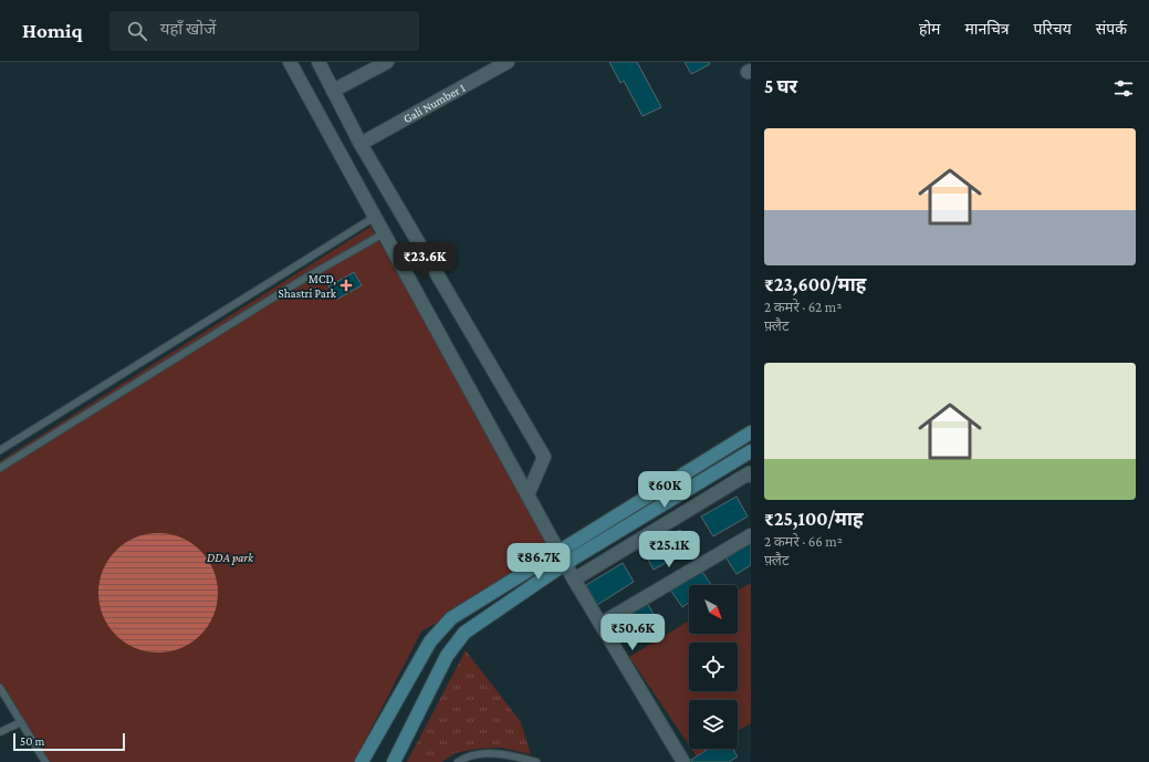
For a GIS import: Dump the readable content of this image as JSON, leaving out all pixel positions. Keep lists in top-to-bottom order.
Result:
{
  "streets": {
    "street": ["Gali Number 1"]
  },
  "parks": ["DDA park"],
  "places": {
    "health": ["MCD, Shastri Park"]
  },
  "scale_bar": "50 m",
  "north": "bottom right",
  "page": {
    "header": "Homiq",
    "search": "यहाँ खोजें",
    "nav": [
      "होम",
      "मानचित्र",
      "परिचय",
      "संपर्क"
    ],
    "heading": "5 घर",
    "list": [
      {
        "name": "₹23,600/माह",
        "note": "2 कमरे · 62 m² · फ़्लैट"
      },
      {
        "name": "₹25,100/माह",
        "note": "2 कमरे · 66 m² · फ़्लैट"
      }
    ],
    "price": [
      "₹23.6K",
      "₹60K",
      "₹25.1K",
      "₹86.7K",
      "₹50.6K"
    ],
    "scale": "50 m"
  }
}
